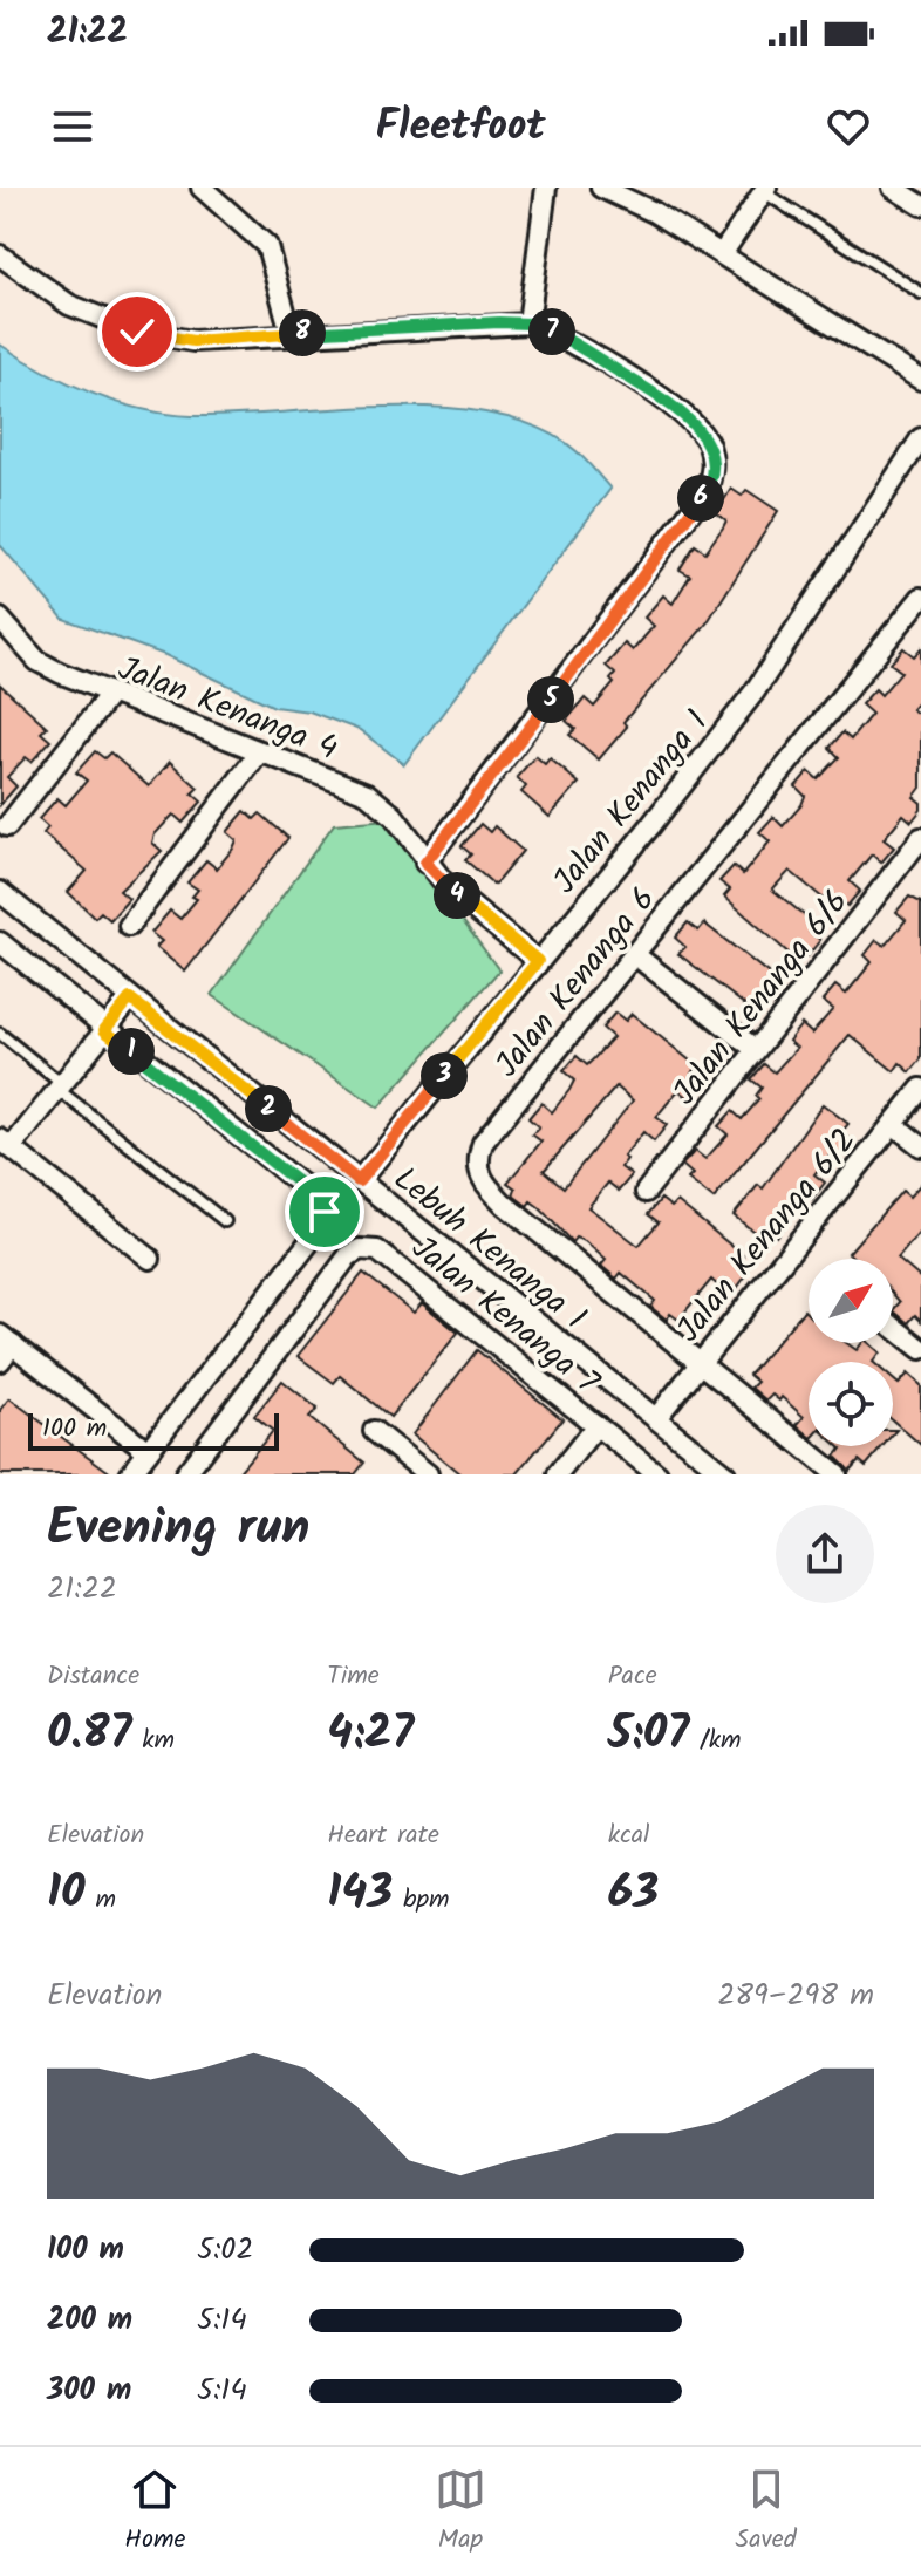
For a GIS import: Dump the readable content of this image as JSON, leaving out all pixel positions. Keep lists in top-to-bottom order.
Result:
{
  "streets": {
    "street": [
      "Jalan Kenanga 4",
      "Jalan Kenanga 1",
      "Jalan Kenanga 6",
      "Jalan Kenanga 6/6",
      "Jalan Kenanga 6/2",
      "Lebuh Kenanga 1",
      "Jalan Kenanga 7"
    ]
  },
  "crossings": [
    ["Jalan Kenanga 4", "Jalan Kenanga 1"],
    ["Jalan Kenanga 1", "Lebuh Kenanga 1"],
    ["Jalan Kenanga 6", "Jalan Kenanga 6/2"],
    ["Jalan Kenanga 6/2", "Lebuh Kenanga 1"]
  ],
  "scale_bar": "100 m",
  "north": "top right",
  "page": {
    "status": "21:22",
    "header": "Fleetfoot",
    "pins": [
      "7",
      "8",
      "6",
      "5",
      "4",
      "1",
      "3",
      "2"
    ],
    "scale": "100 m",
    "heading": ["Evening run", "21:22"],
    "stats": [
      ["Distance", "0.87 km"],
      ["Time", "4:27"],
      ["Pace", "5:07 /km"],
      ["Elevation", "10 m"],
      ["Heart rate", "143 bpm"],
      ["kcal", "63"]
    ],
    "chart": ["Elevation", "289–298 m"],
    "list": [
      {
        "name": "100 m",
        "note": "5:02"
      },
      {
        "name": "200 m",
        "note": "5:14"
      },
      {
        "name": "300 m",
        "note": "5:14"
      }
    ],
    "tabs": ["Home", "Map", "Saved"]
  }
}
